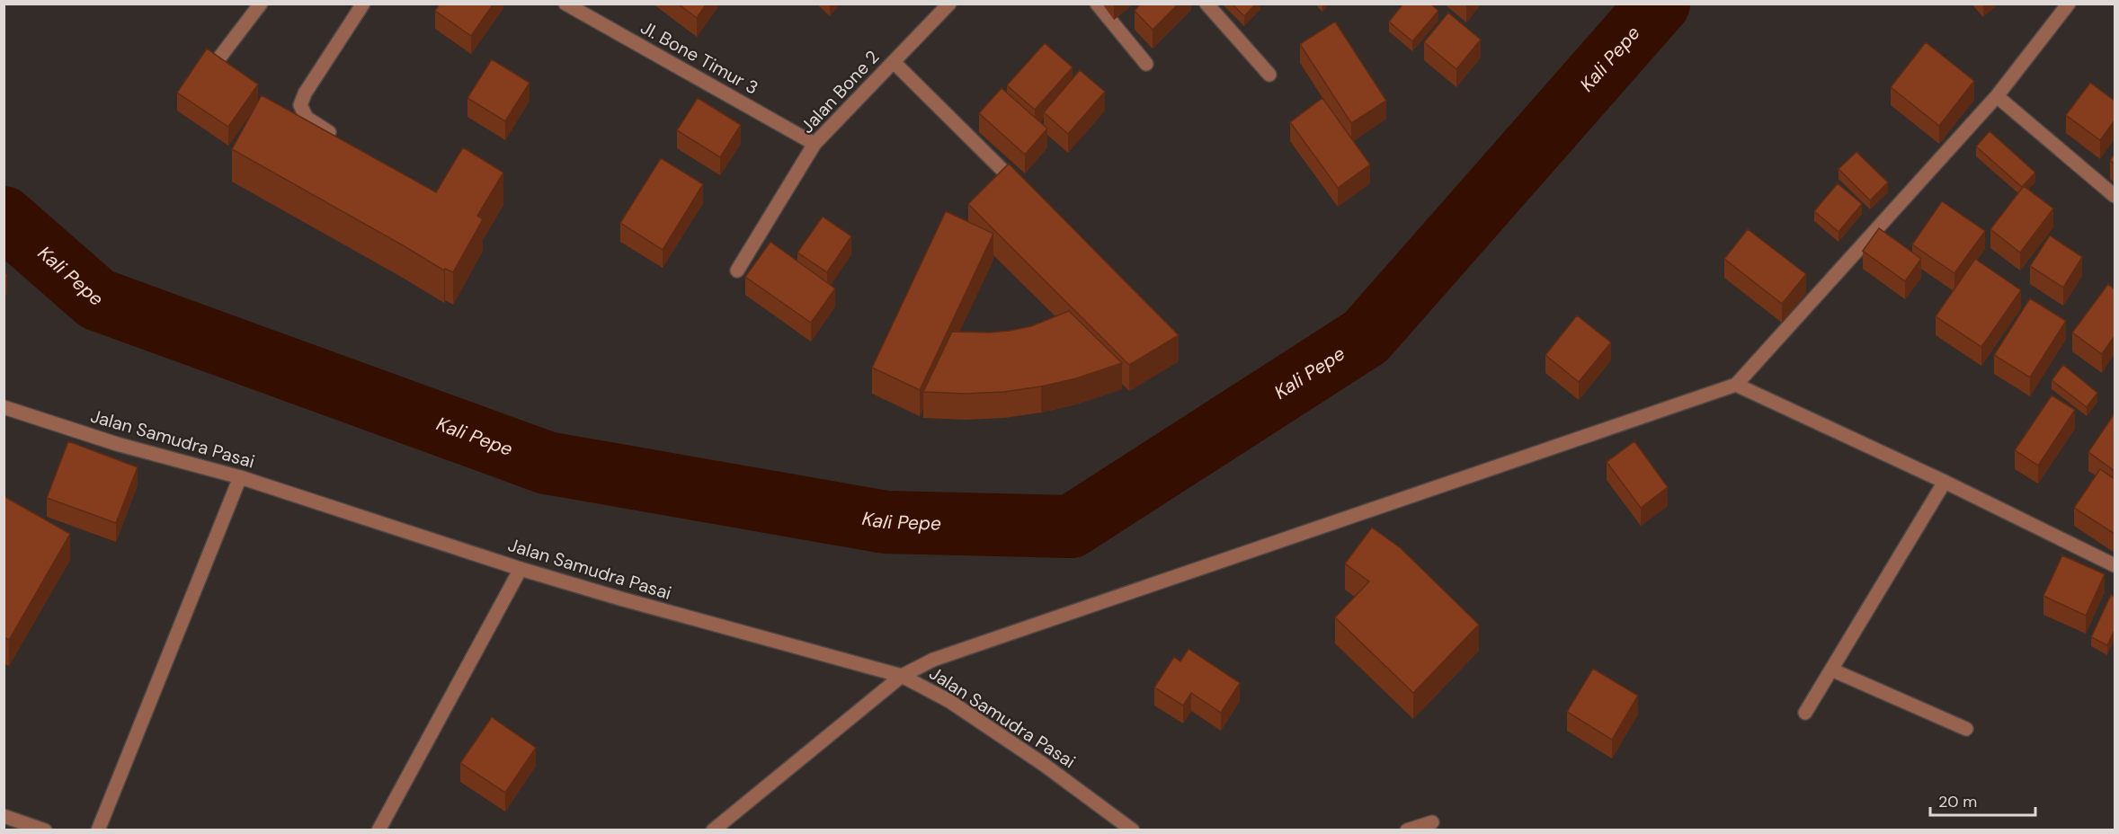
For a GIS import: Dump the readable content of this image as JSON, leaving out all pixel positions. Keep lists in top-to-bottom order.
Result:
{
  "streets": {
    "street": ["Jl. Bone Timur 3", "Jalan Bone 2", "Jalan Samudra Pasai"]
  },
  "crossings": [
    ["Jl. Bone Timur 3", "Jalan Bone 2"]
  ],
  "water": ["Kali Pepe"],
  "scale_bar": "20 m"
}
